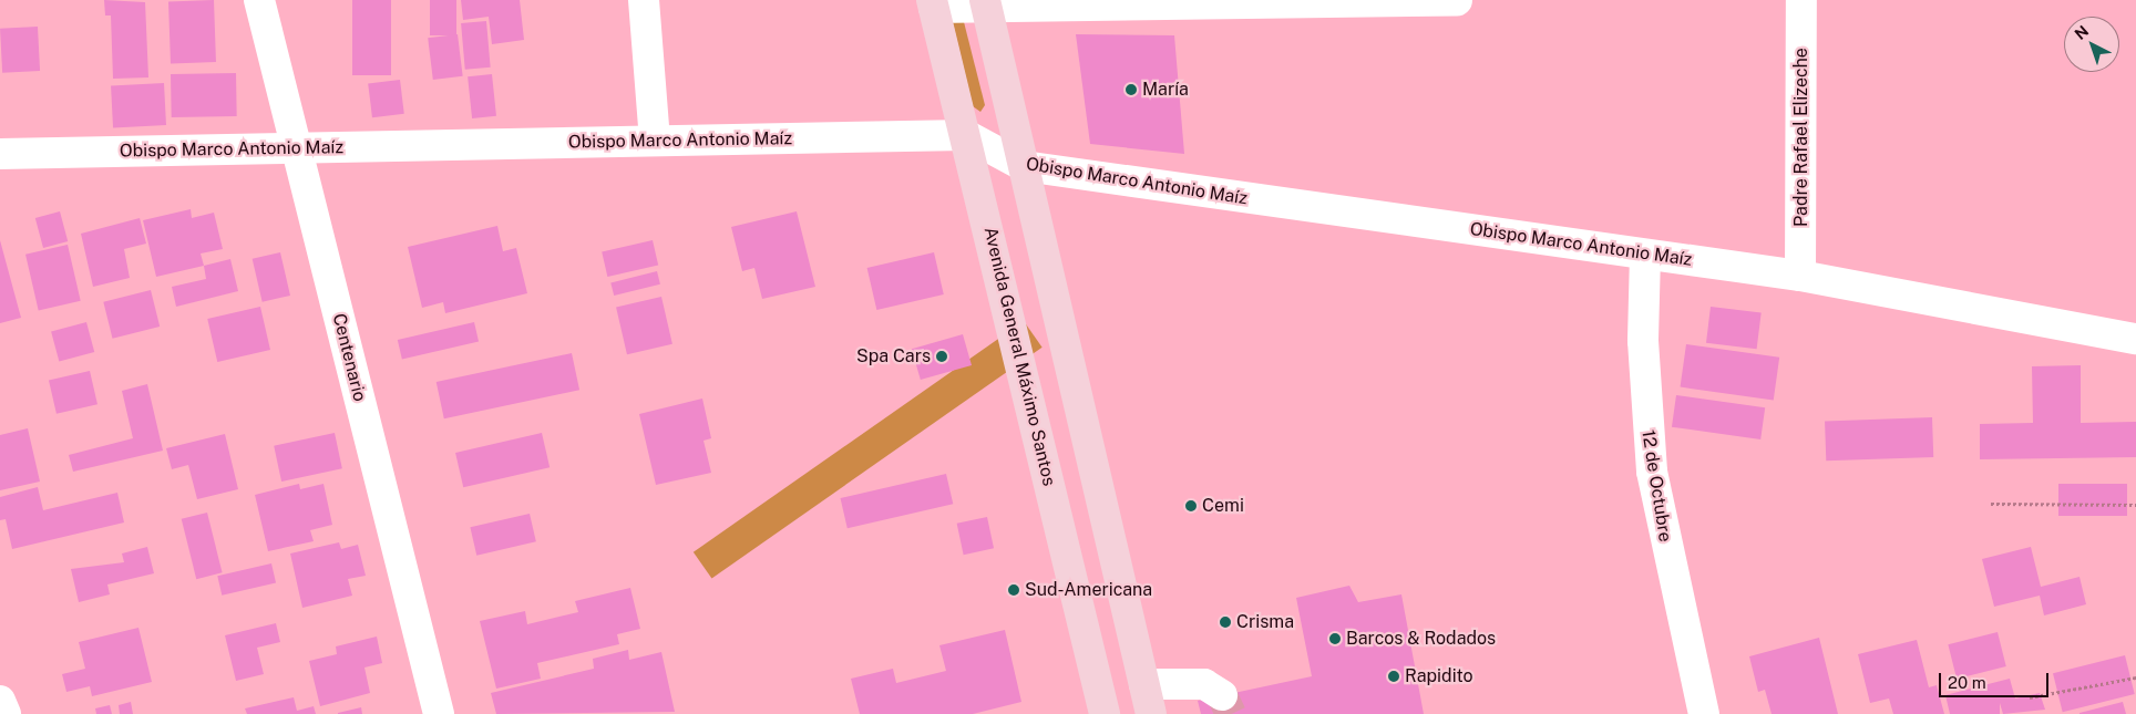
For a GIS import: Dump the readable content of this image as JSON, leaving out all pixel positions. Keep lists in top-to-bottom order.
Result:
{
  "streets": {
    "main road": ["Avenida General Máximo Santos"],
    "street": [
      "Padre Rafael Elizeche",
      "Obispo Marco Antonio Maíz",
      "Centenario",
      "12 de Octubre"
    ]
  },
  "crossings": [
    ["Padre Rafael Elizeche", "Obispo Marco Antonio Maíz"],
    ["Obispo Marco Antonio Maíz", "Avenida General Máximo Santos"],
    ["Obispo Marco Antonio Maíz", "Centenario"],
    ["Obispo Marco Antonio Maíz", "12 de Octubre"]
  ],
  "places": [
    "María",
    "Spa Cars",
    "Cemi",
    "Sud-Americana",
    "Crisma",
    "Barcos & Rodados",
    "Rapidito"
  ],
  "scale_bar": "20 m",
  "north": "top left"
}
